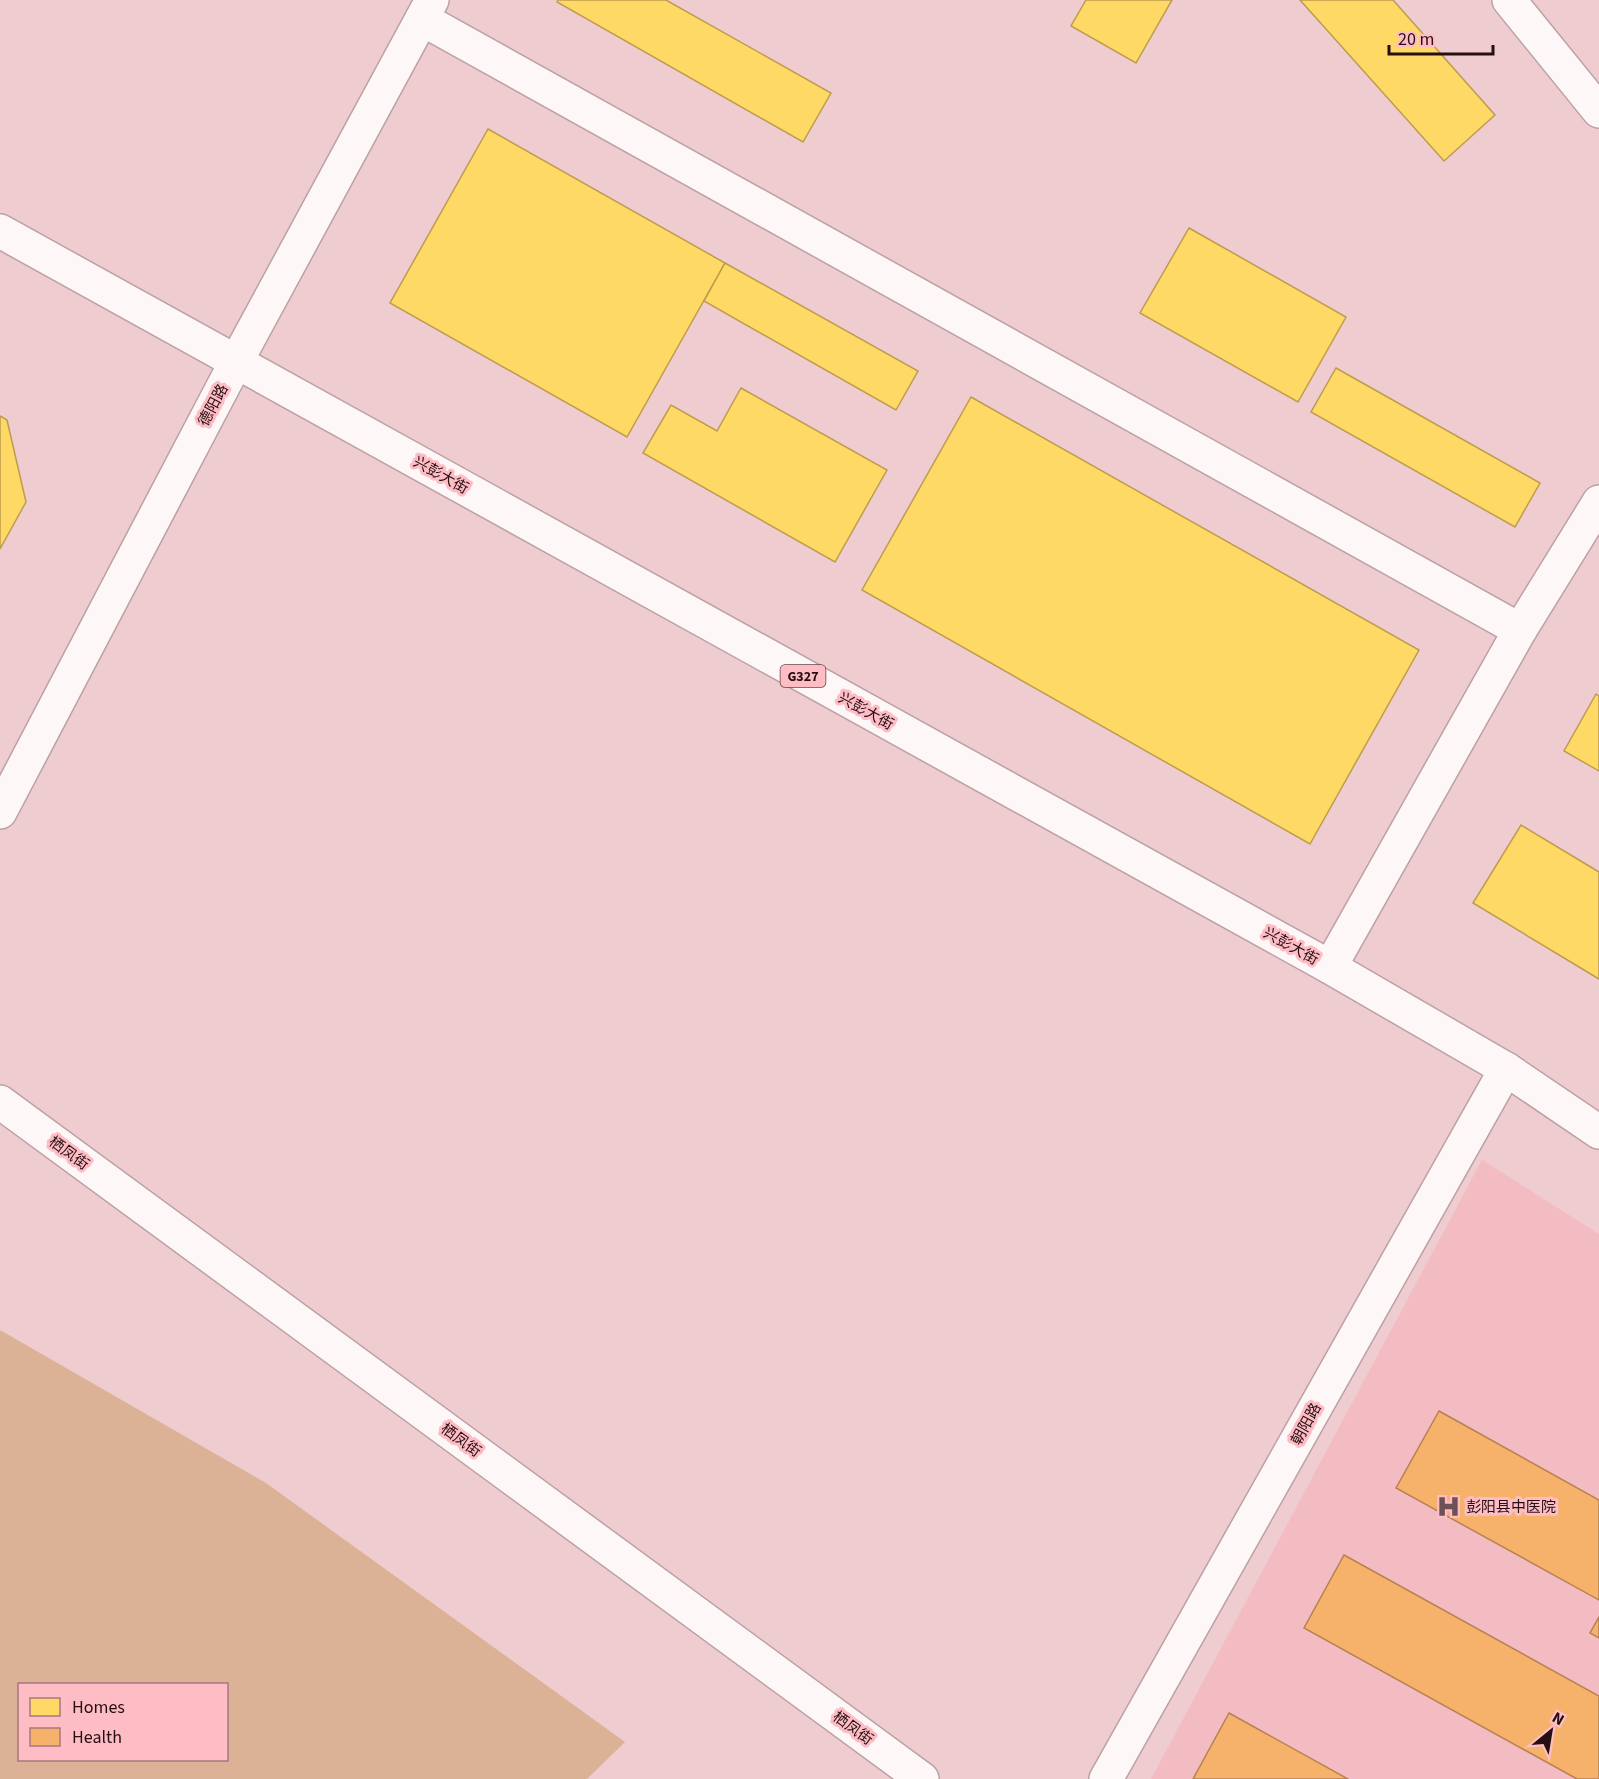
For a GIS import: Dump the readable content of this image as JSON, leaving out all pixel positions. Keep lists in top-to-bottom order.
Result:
{
  "streets": {
    "main road": [
      "德阳路",
      "兴彭大街",
      "G327",
      "栖凤街",
      "朝阳路"
    ]
  },
  "crossings": [
    ["德阳路", "兴彭大街"],
    ["兴彭大街", "朝阳路"]
  ],
  "places": {
    "hospital": ["彭阳县中医院"]
  },
  "legend": ["Homes", "Health"],
  "scale_bar": "20 m",
  "north": "top right"
}
